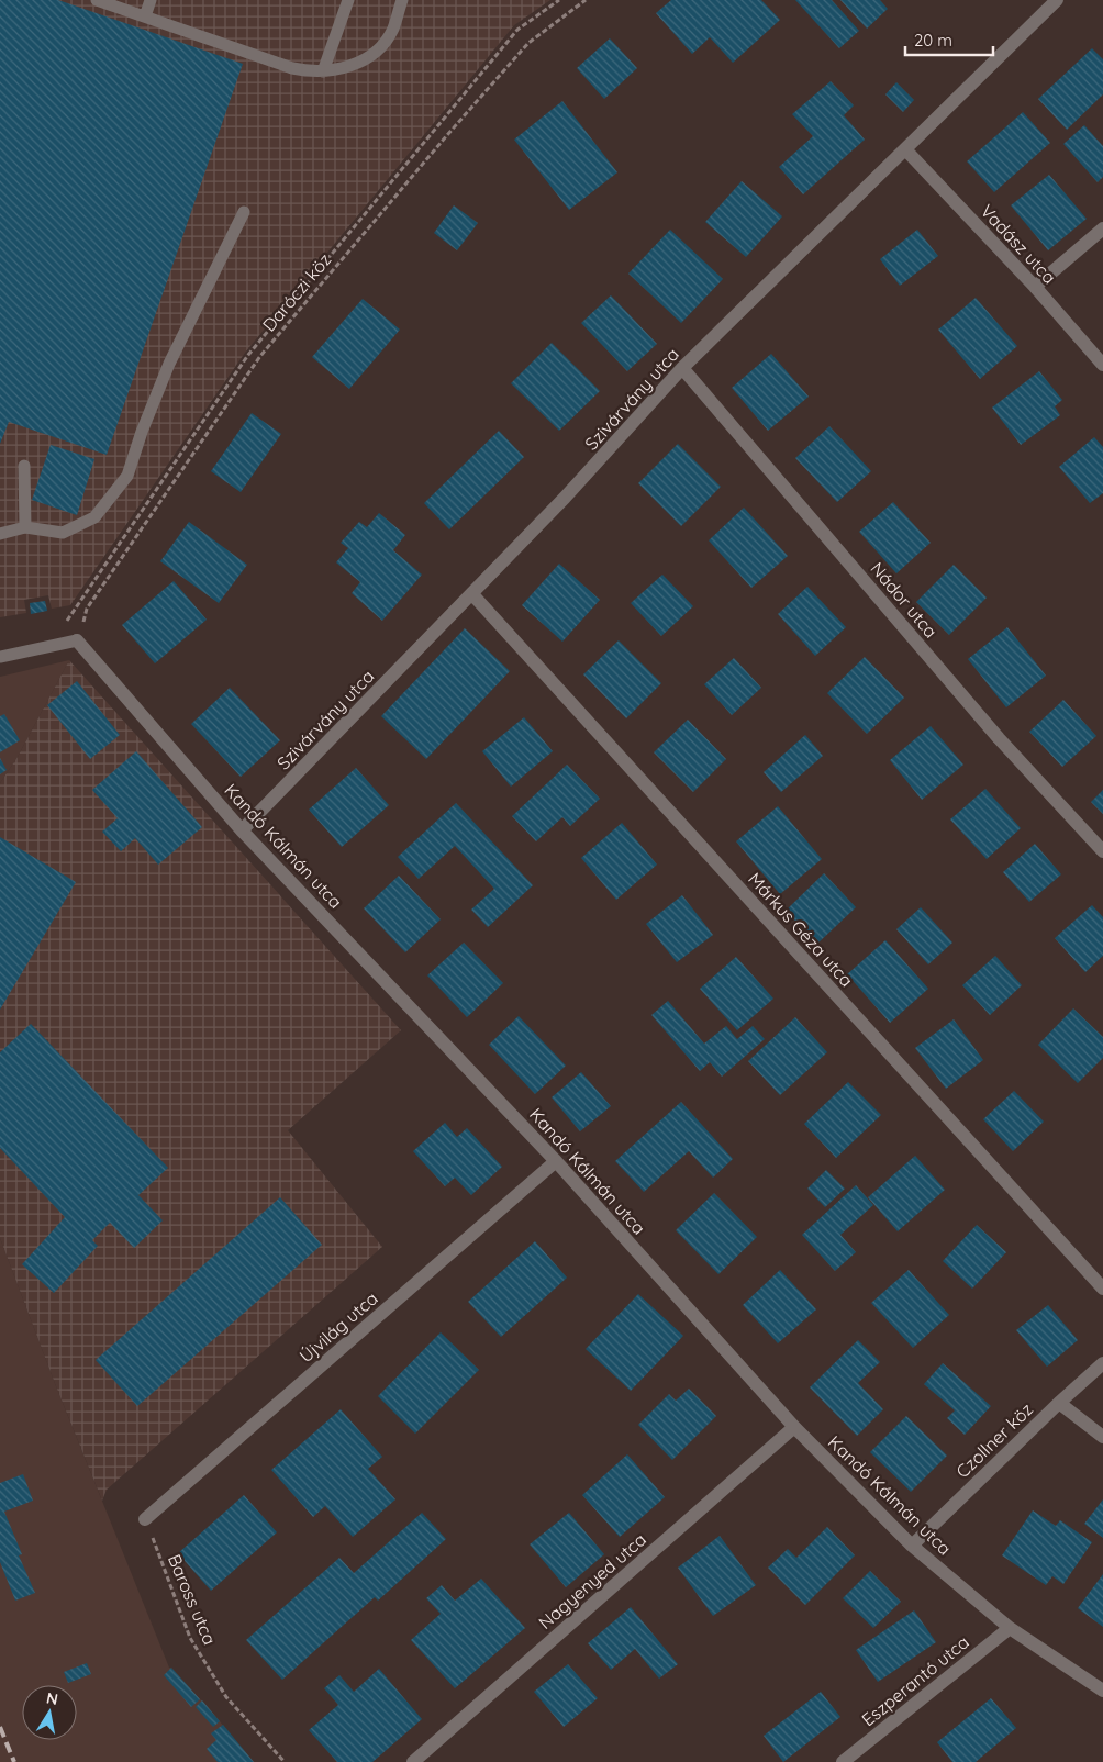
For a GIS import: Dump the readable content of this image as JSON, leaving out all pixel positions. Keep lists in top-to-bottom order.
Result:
{
  "streets": {
    "street": [
      "Vadász utca",
      "Szivárvány utca",
      "Nádor utca",
      "Kandó Kálmán utca",
      "Márkus Géza utca",
      "Újvilág utca",
      "Czollner köz",
      "Nagyenyed utca",
      "Eszperantó utca"
    ],
    "path": ["Daróczi köz", "Baross utca"]
  },
  "crossings": [
    ["Vadász utca", "Szivárvány utca"],
    ["Daróczi köz", "Kandó Kálmán utca"],
    ["Szivárvány utca", "Nádor utca"],
    ["Szivárvány utca", "Kandó Kálmán utca"],
    ["Szivárvány utca", "Márkus Géza utca"],
    ["Kandó Kálmán utca", "Újvilág utca"],
    ["Kandó Kálmán utca", "Czollner köz"],
    ["Kandó Kálmán utca", "Nagyenyed utca"],
    ["Kandó Kálmán utca", "Eszperantó utca"],
    ["Újvilág utca", "Baross utca"]
  ],
  "scale_bar": "20 m",
  "north": "top"
}
